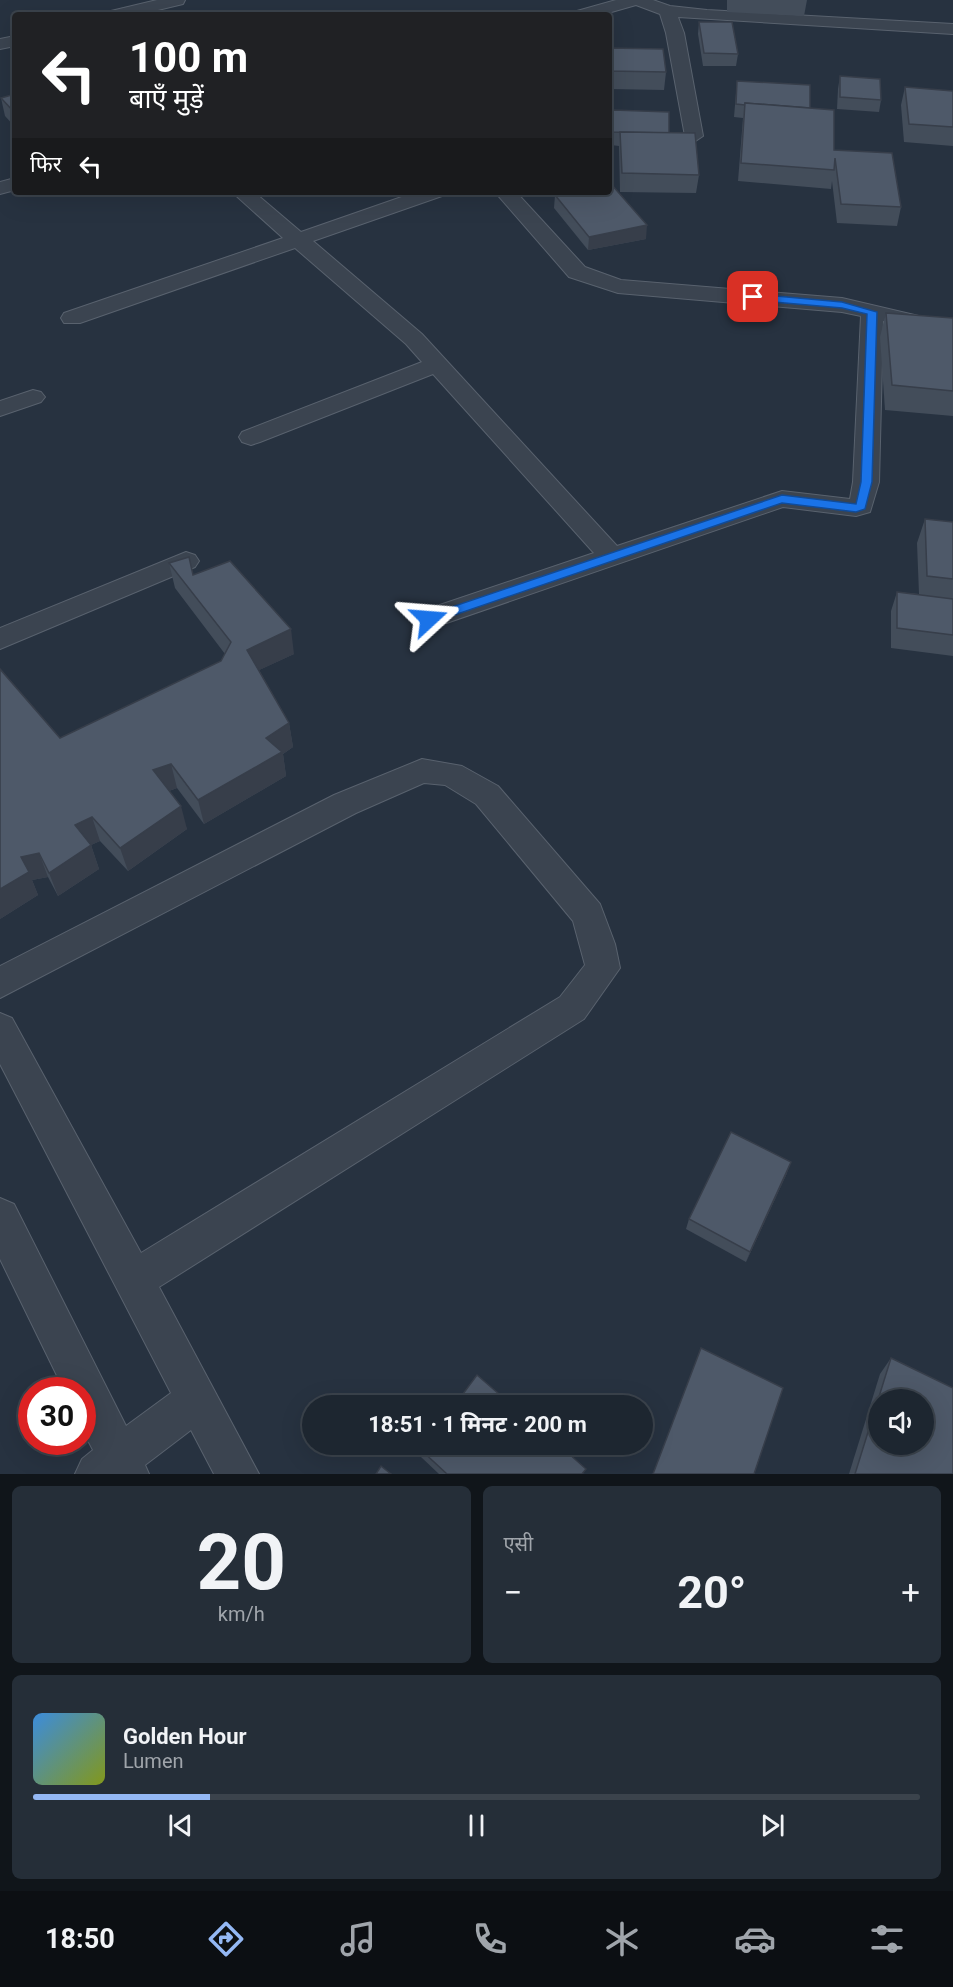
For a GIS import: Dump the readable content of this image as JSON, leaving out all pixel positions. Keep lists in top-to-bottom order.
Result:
{
  "page": {
    "turn": ["100 m", "बाएँ मुड़ें"],
    "then": "फिर",
    "limit": "30",
    "trip": "18:51 · 1 मिनट · 200 m",
    "tile": [
      ["20", "km/h"],
      "एसी"
    ],
    "heat": ["−", "20°", "+"],
    "song": ["Golden Hour", "Lumen"],
    "tabs": "18:50"
  }
}
